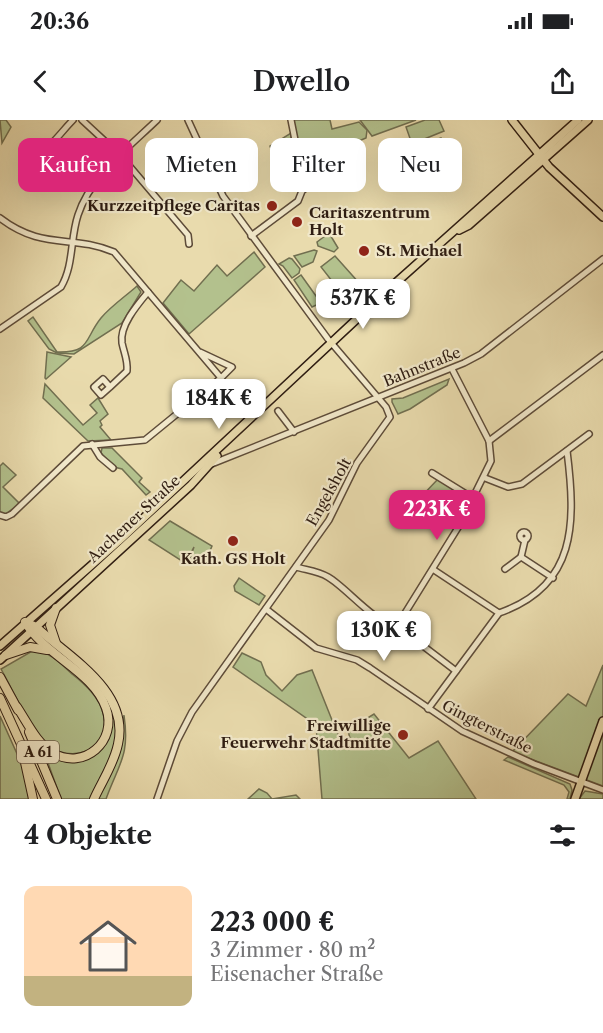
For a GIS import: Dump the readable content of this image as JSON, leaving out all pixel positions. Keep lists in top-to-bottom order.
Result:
{
  "streets": {
    "highway": ["A 61"],
    "main road": ["Aachener Straße"],
    "street": ["Bahnstraße", "Engelsholt", "Gingterstraße"]
  },
  "crossings": [
    ["Bahnstraße", "Engelsholt"],
    ["Bahnstraße", "Aachener Straße"],
    ["Engelsholt", "Aachener Straße"],
    ["Engelsholt", "Gingterstraße"]
  ],
  "places": [
    "Kurzzeitpflege Caritas",
    "Caritaszentrum Holt",
    "St. Michael",
    "Kath. GS Holt",
    "Freiwillige Feuerwehr Stadtmitte"
  ],
  "page": {
    "status": "20:36",
    "header": "Dwello",
    "chip": [
      "Kaufen",
      "Mieten",
      "Filter",
      "Neu"
    ],
    "price": [
      "537K €",
      "184K €",
      "223K €",
      "130K €"
    ],
    "heading": "4 Objekte",
    "list": [
      {
        "name": "223 000 €",
        "note": "3 Zimmer · 80 m² · Eisenacher Straße"
      }
    ]
  }
}
